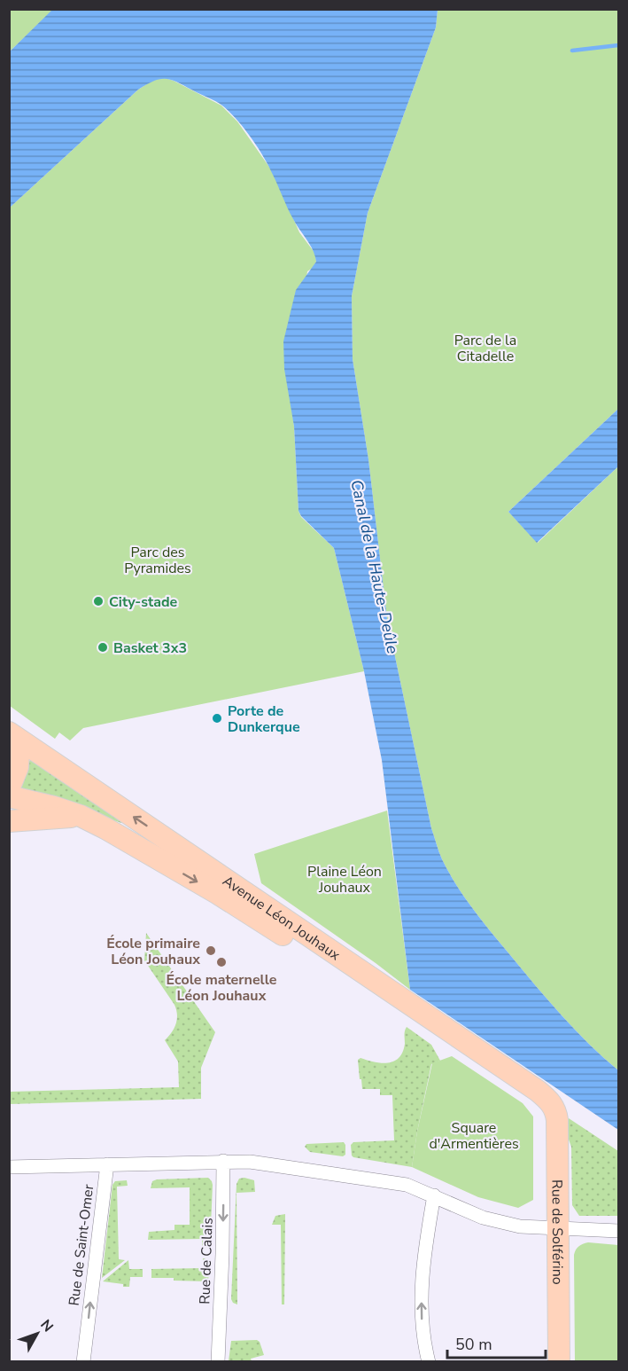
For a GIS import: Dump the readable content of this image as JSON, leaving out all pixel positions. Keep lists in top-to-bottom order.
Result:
{
  "streets": {
    "main road": ["Avenue Léon Jouhaux", "Rue de Solférino"],
    "street": ["Rue de Saint-Omer", "Rue de Calais"]
  },
  "crossings": [
    ["Avenue Léon Jouhaux", "Rue de Solférino"]
  ],
  "one_way": ["Rue de Saint-Omer", "Rue de Calais"],
  "water": ["Canal de la Haute-Deûle"],
  "parks": [
    "Parc de la Citadelle",
    "Parc des Pyramides",
    "Plaine Léon Jouhaux",
    "Square d'Armentières"
  ],
  "places": [
    "City-stade",
    "Basket 3x3",
    "Porte de Dunkerque",
    "École primaire Léon Jouhaux",
    "École maternelle Léon Jouhaux"
  ],
  "scale_bar": "50 m",
  "north": "top right"
}
